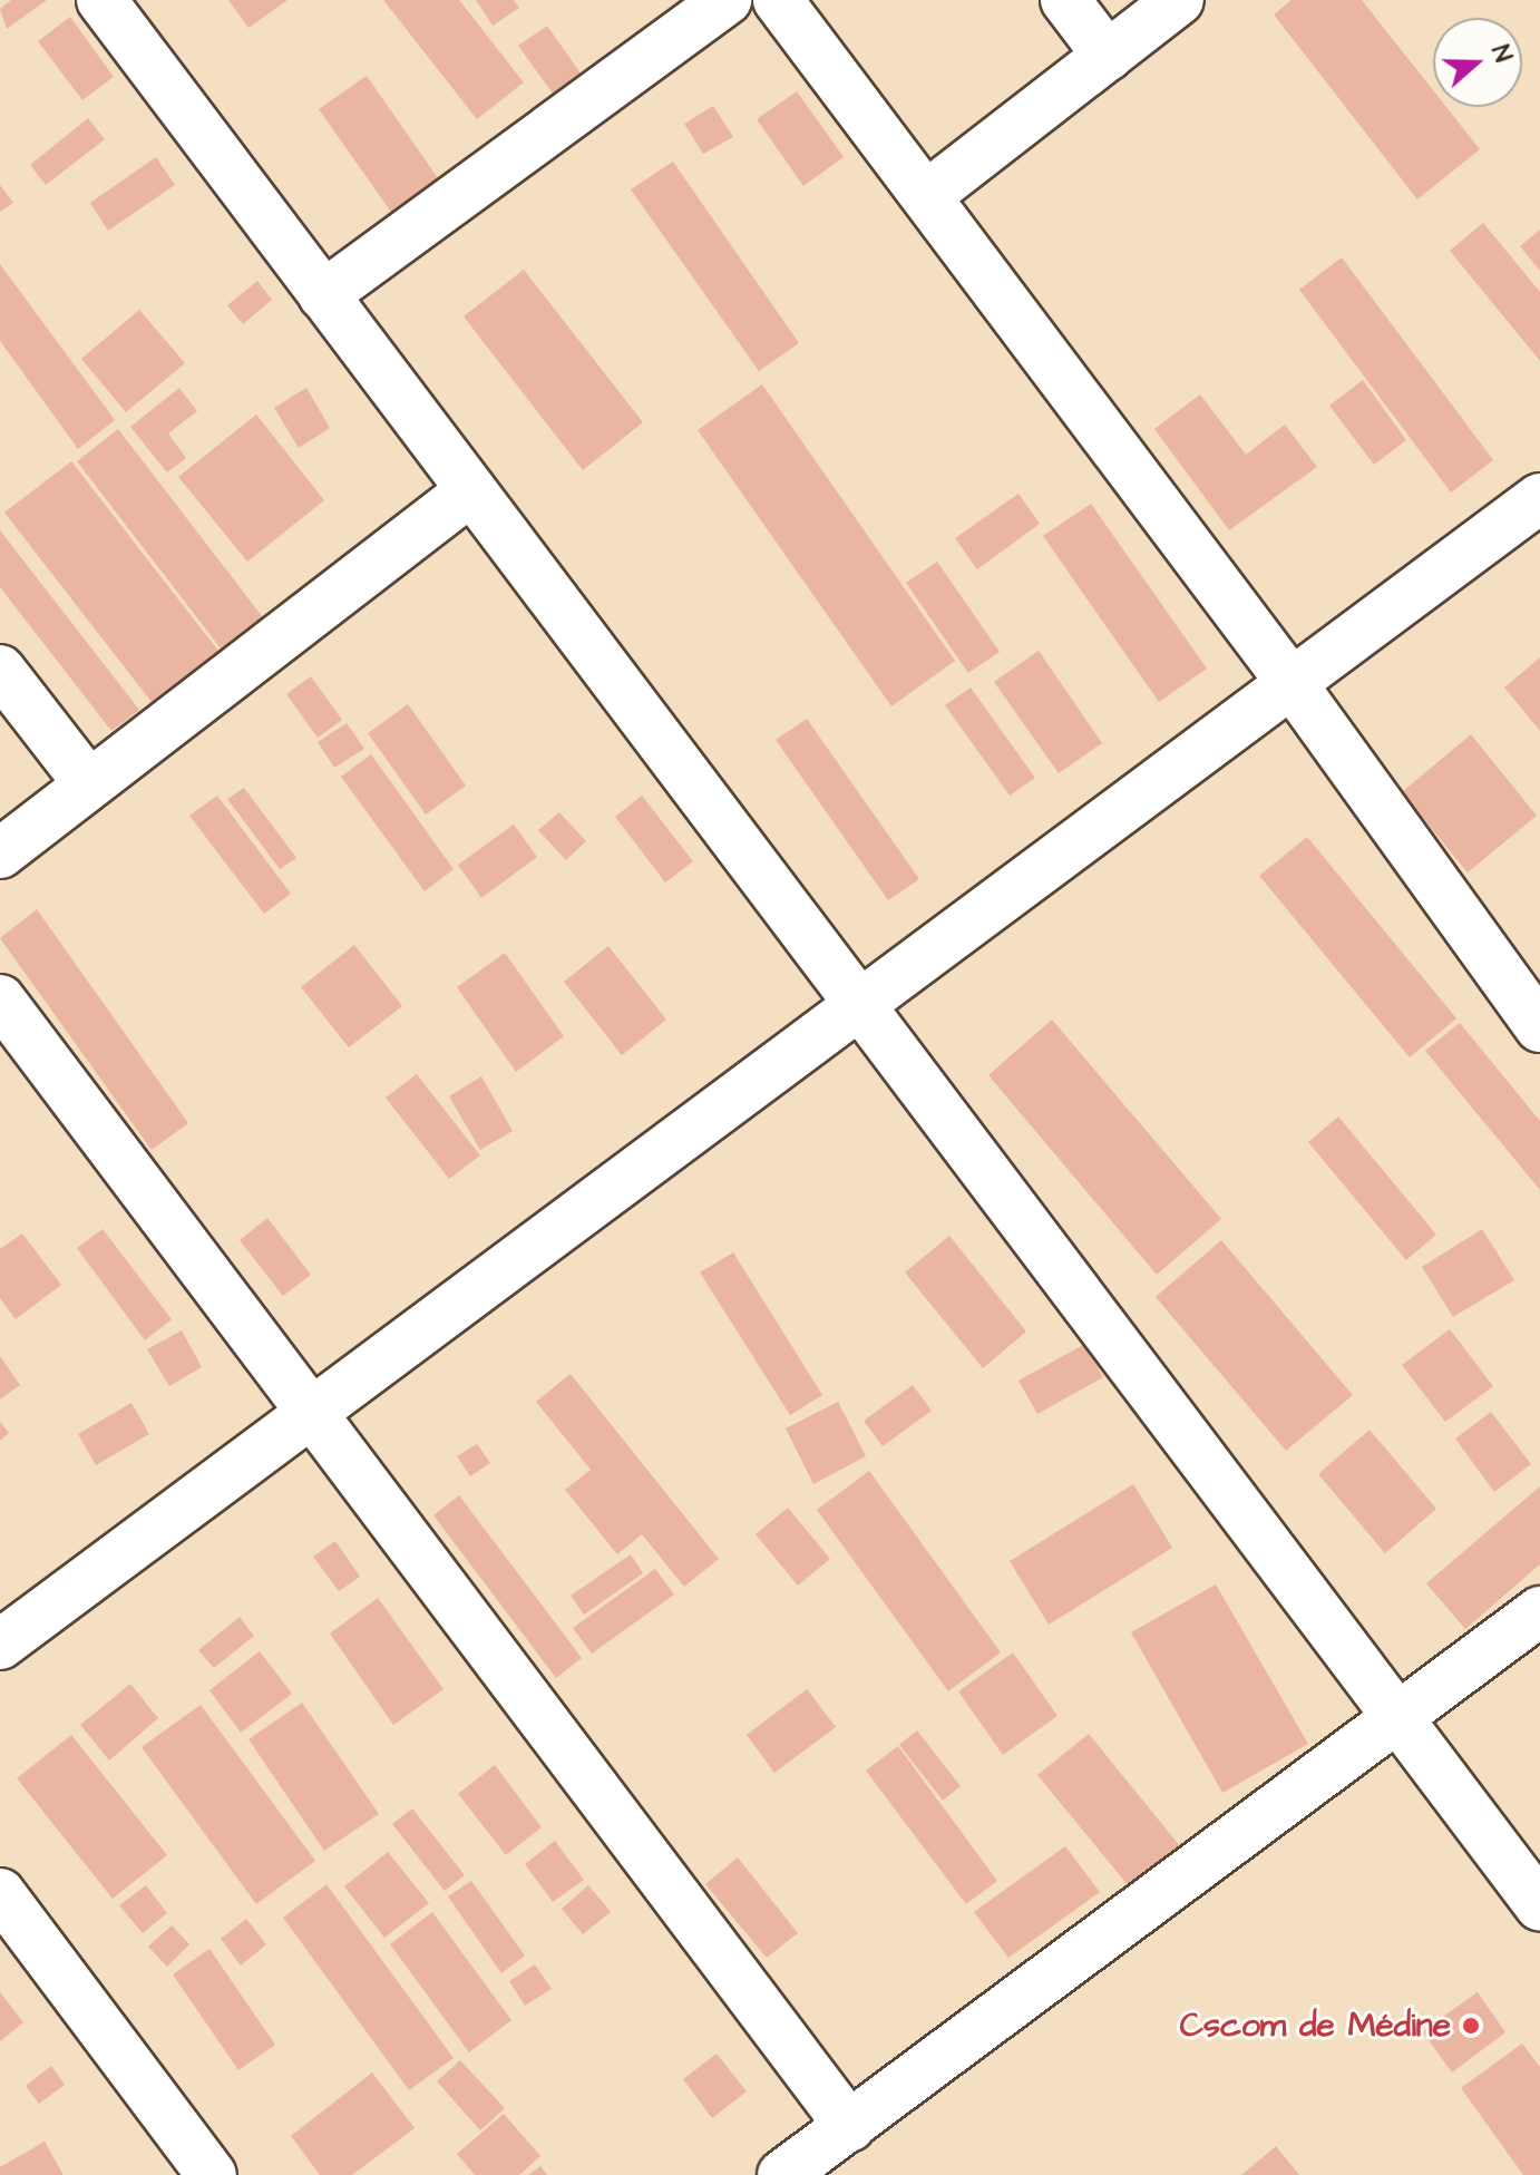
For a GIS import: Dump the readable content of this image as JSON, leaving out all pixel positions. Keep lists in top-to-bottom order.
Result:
{
  "places": ["Cscom de Médine"],
  "north": "right"
}
